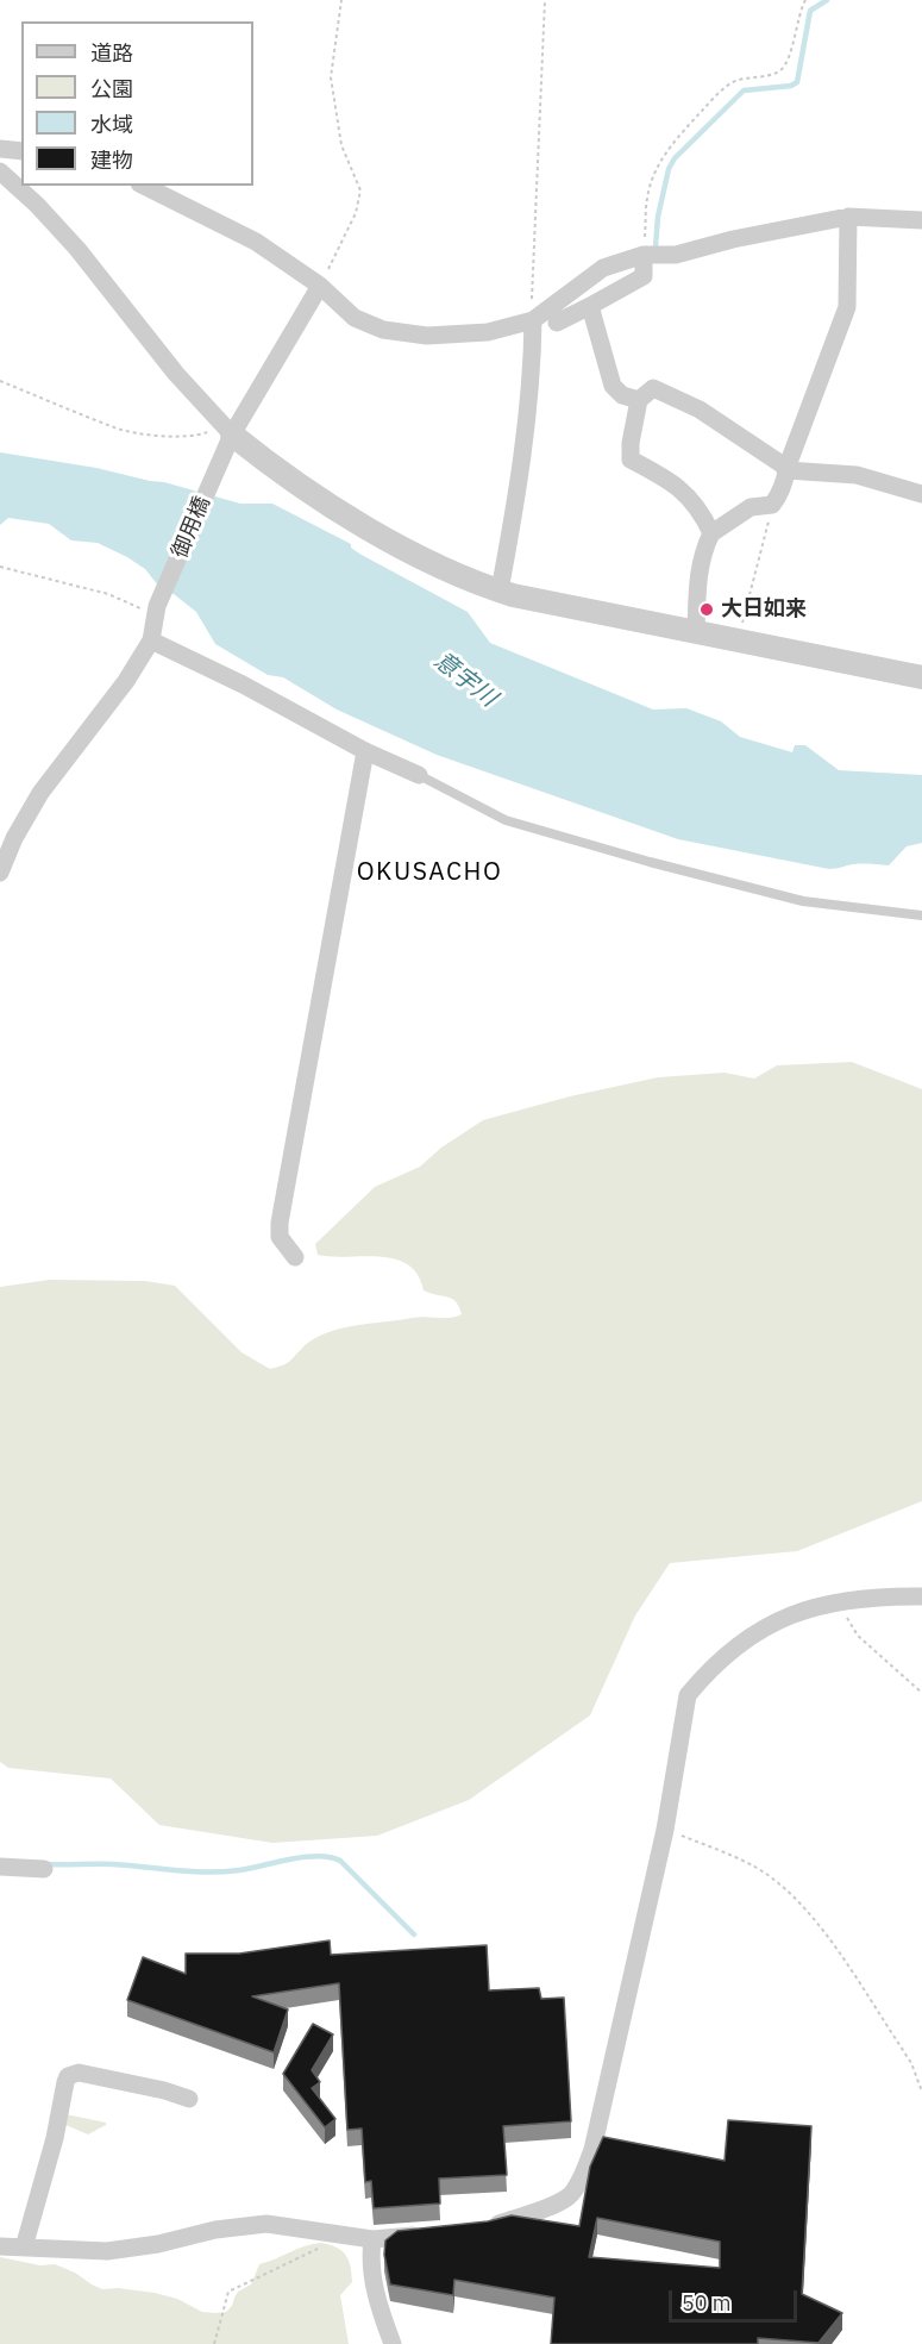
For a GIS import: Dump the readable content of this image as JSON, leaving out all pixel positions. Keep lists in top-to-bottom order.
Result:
{
  "streets": {
    "street": ["御用橋"]
  },
  "districts": ["OKUSACHO"],
  "water": ["意宇川"],
  "places": ["大日如来"],
  "legend": [
    "道路",
    "公園",
    "水域",
    "建物"
  ],
  "scale_bar": "50 m"
}
